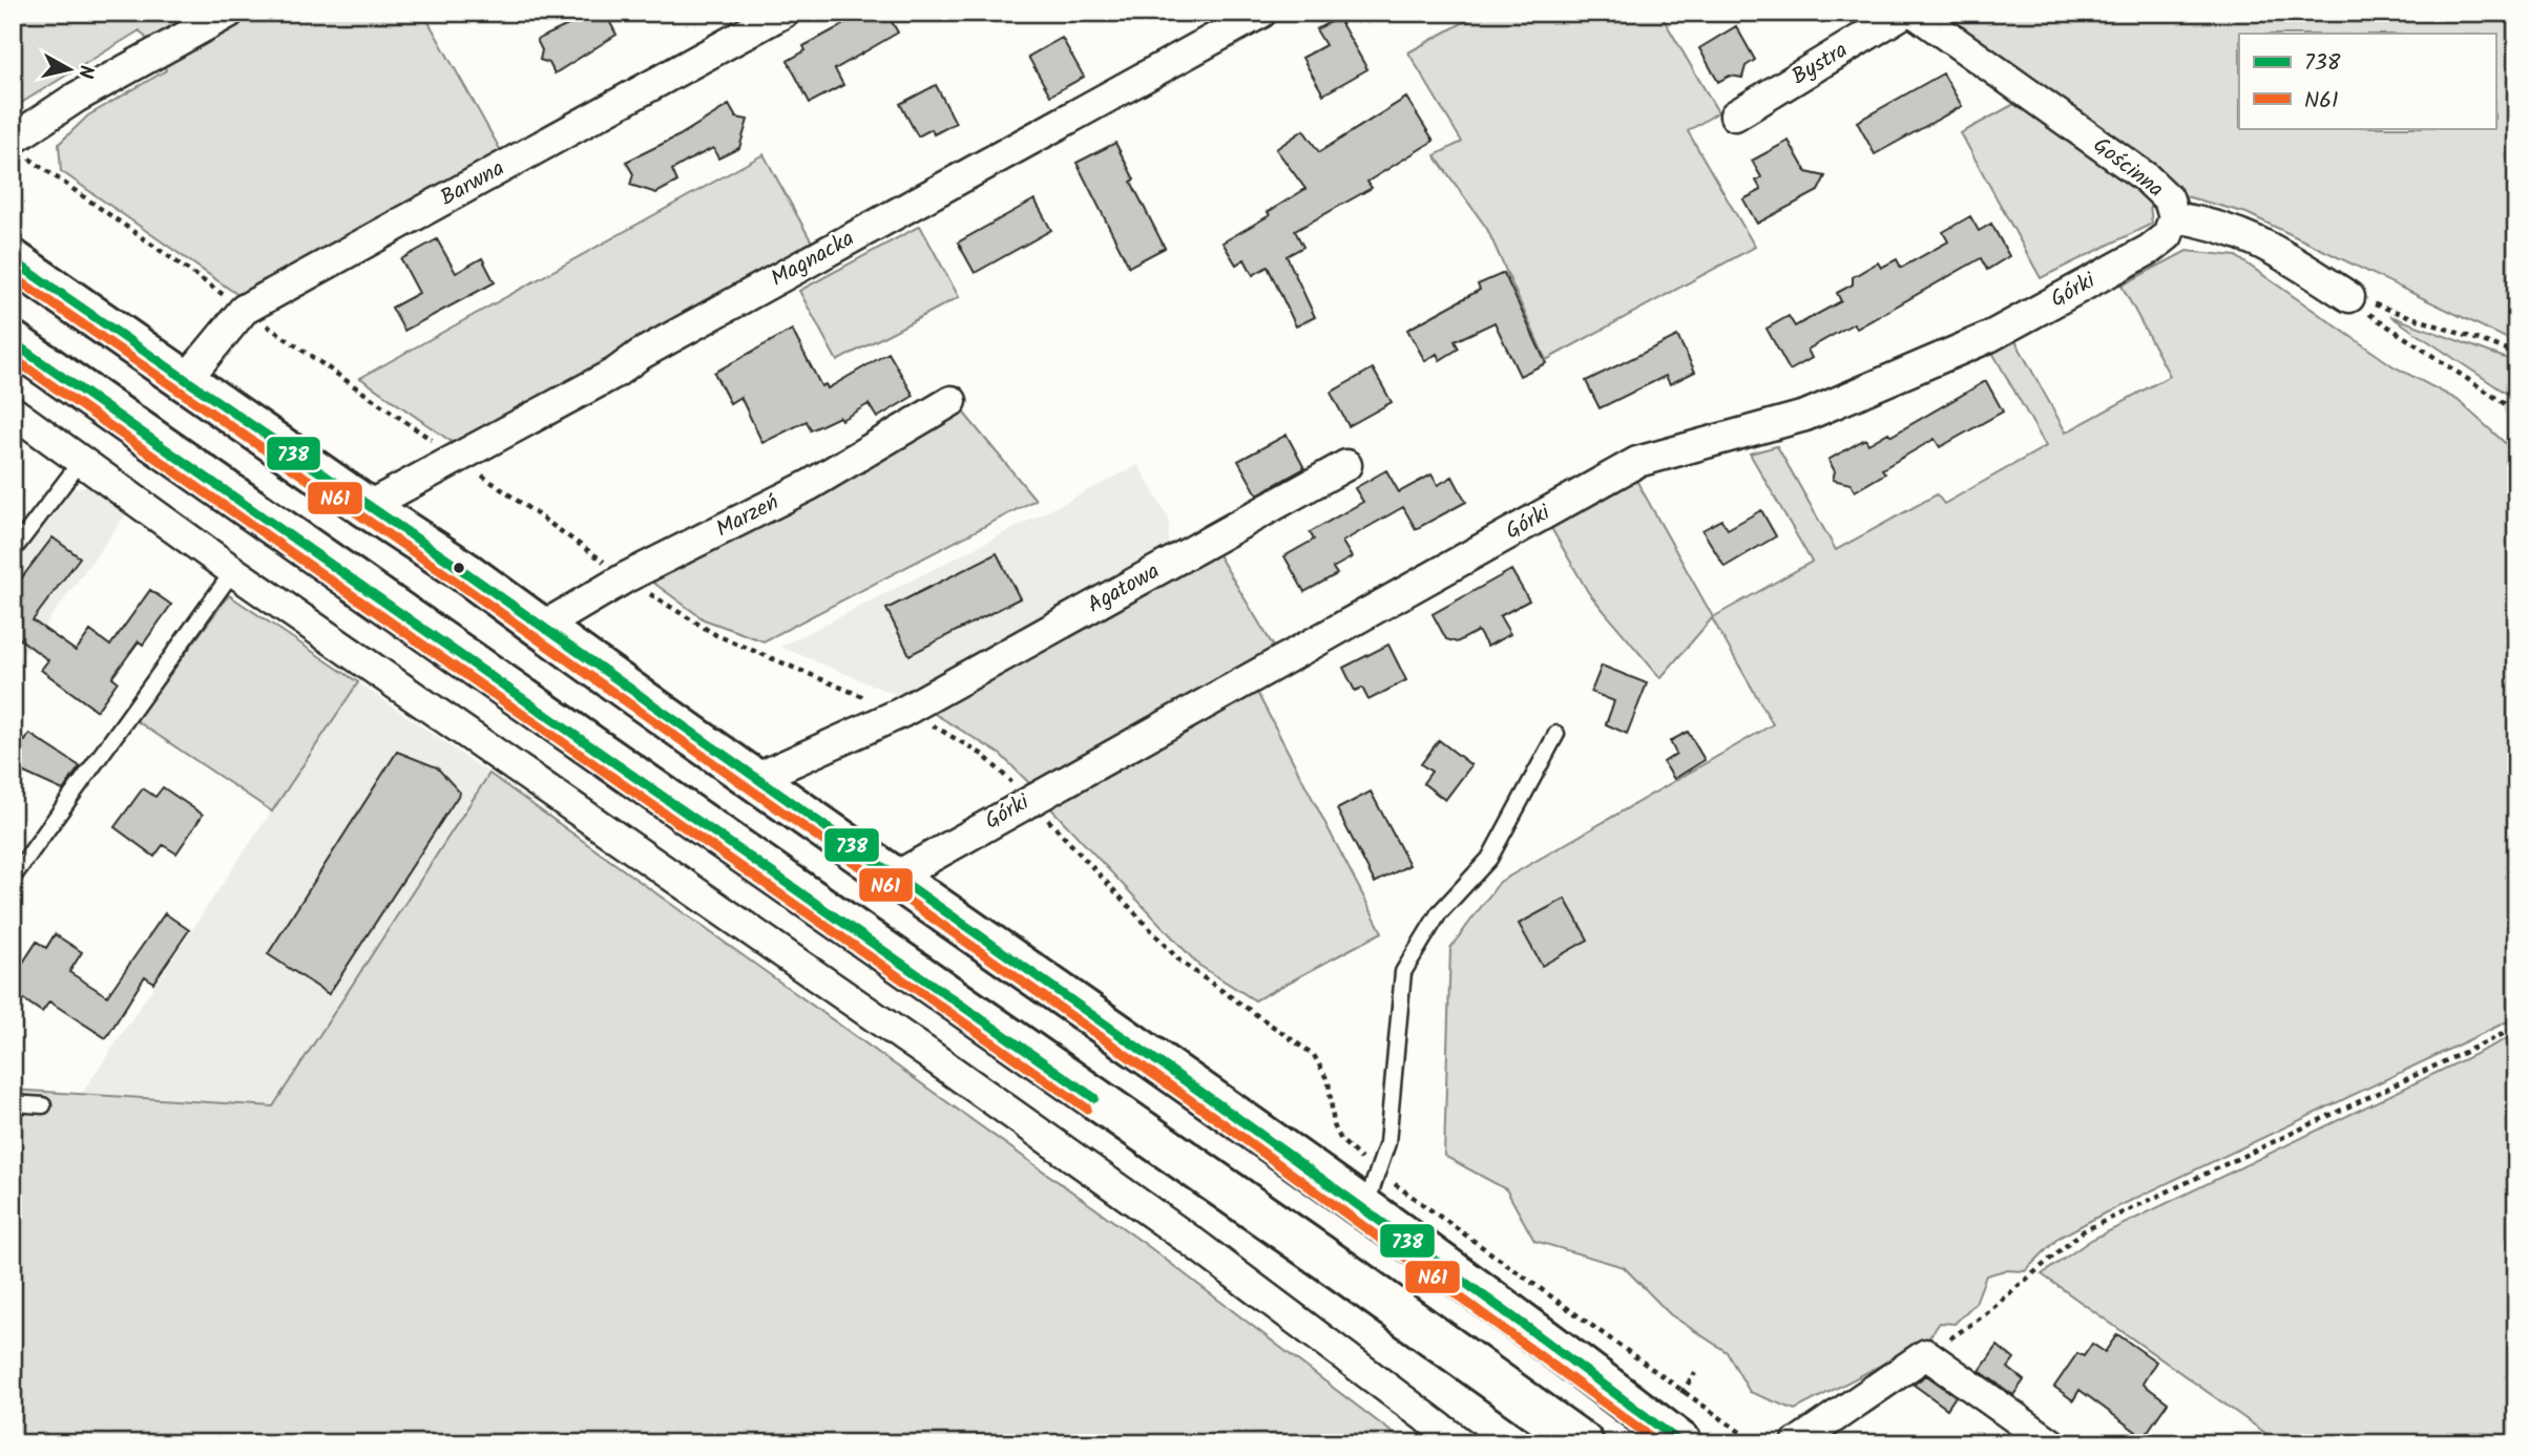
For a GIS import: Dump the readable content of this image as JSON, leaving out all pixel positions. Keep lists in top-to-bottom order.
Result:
{
  "streets": {
    "street": [
      "Bystra",
      "Gościnna",
      "Barwna",
      "Magnacka",
      "Górki",
      "Marzeń",
      "Agatowa"
    ]
  },
  "crossings": [
    ["Gościnna", "Górki"]
  ],
  "lines": ["transit line 738", "transit line N61"],
  "legend": ["738", "N61"],
  "north": "right"
}
